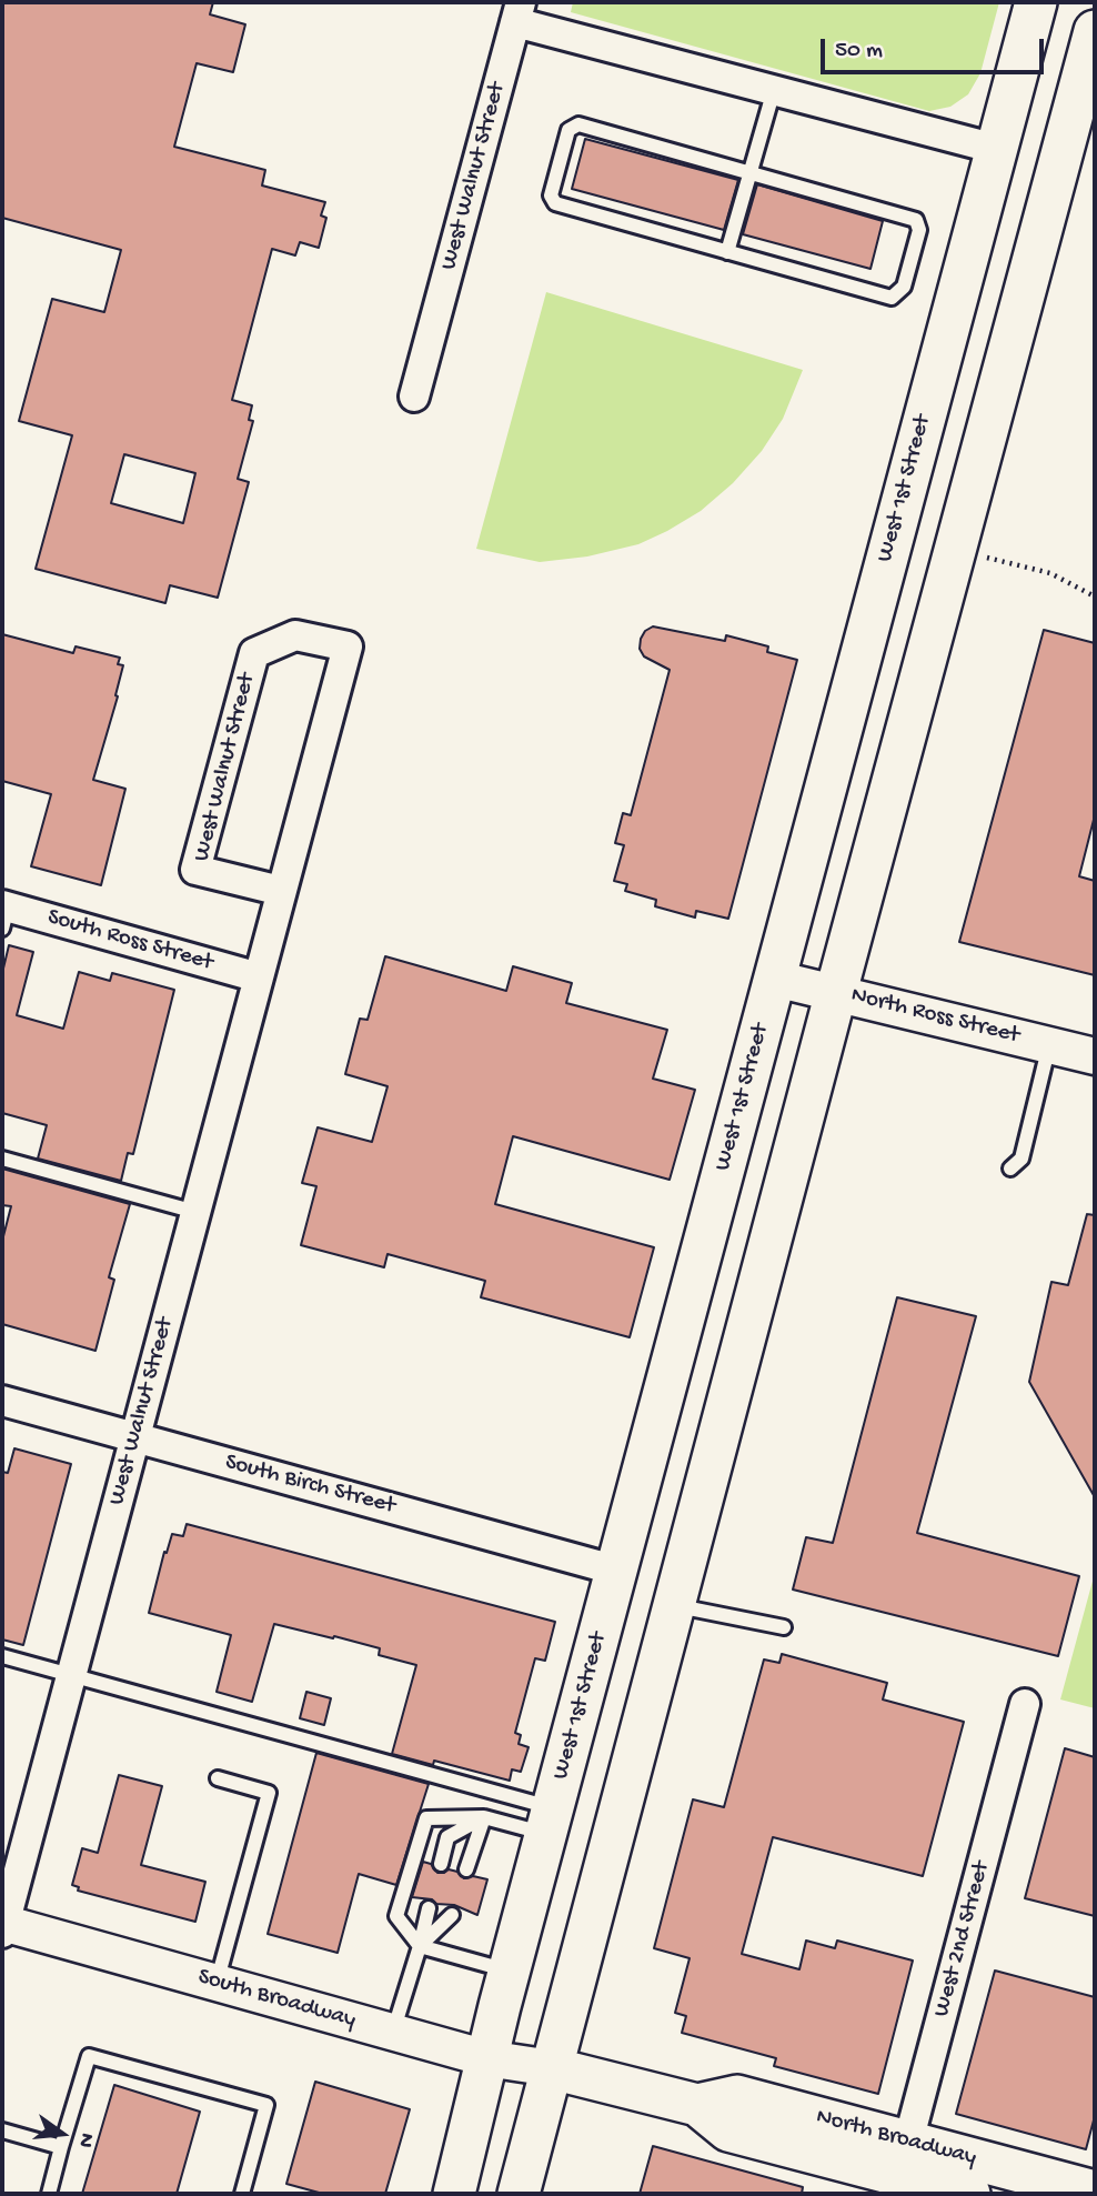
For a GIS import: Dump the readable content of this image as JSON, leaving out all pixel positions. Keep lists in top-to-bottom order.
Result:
{
  "streets": {
    "main road": ["West 1st Street", "North Broadway"],
    "street": [
      "West Walnut Street",
      "South Ross Street",
      "North Ross Street",
      "South Birch Street",
      "West 2nd Street",
      "South Broadway"
    ]
  },
  "crossings": [
    ["West Walnut Street", "South Ross Street"],
    ["West Walnut Street", "South Birch Street"],
    ["West Walnut Street", "South Broadway"],
    ["West 1st Street", "North Ross Street"],
    ["West 1st Street", "South Birch Street"],
    ["West 1st Street", "South Broadway"],
    ["West 2nd Street", "North Broadway"],
    ["South Broadway", "North Broadway"]
  ],
  "scale_bar": "50 m",
  "north": "right"
}
